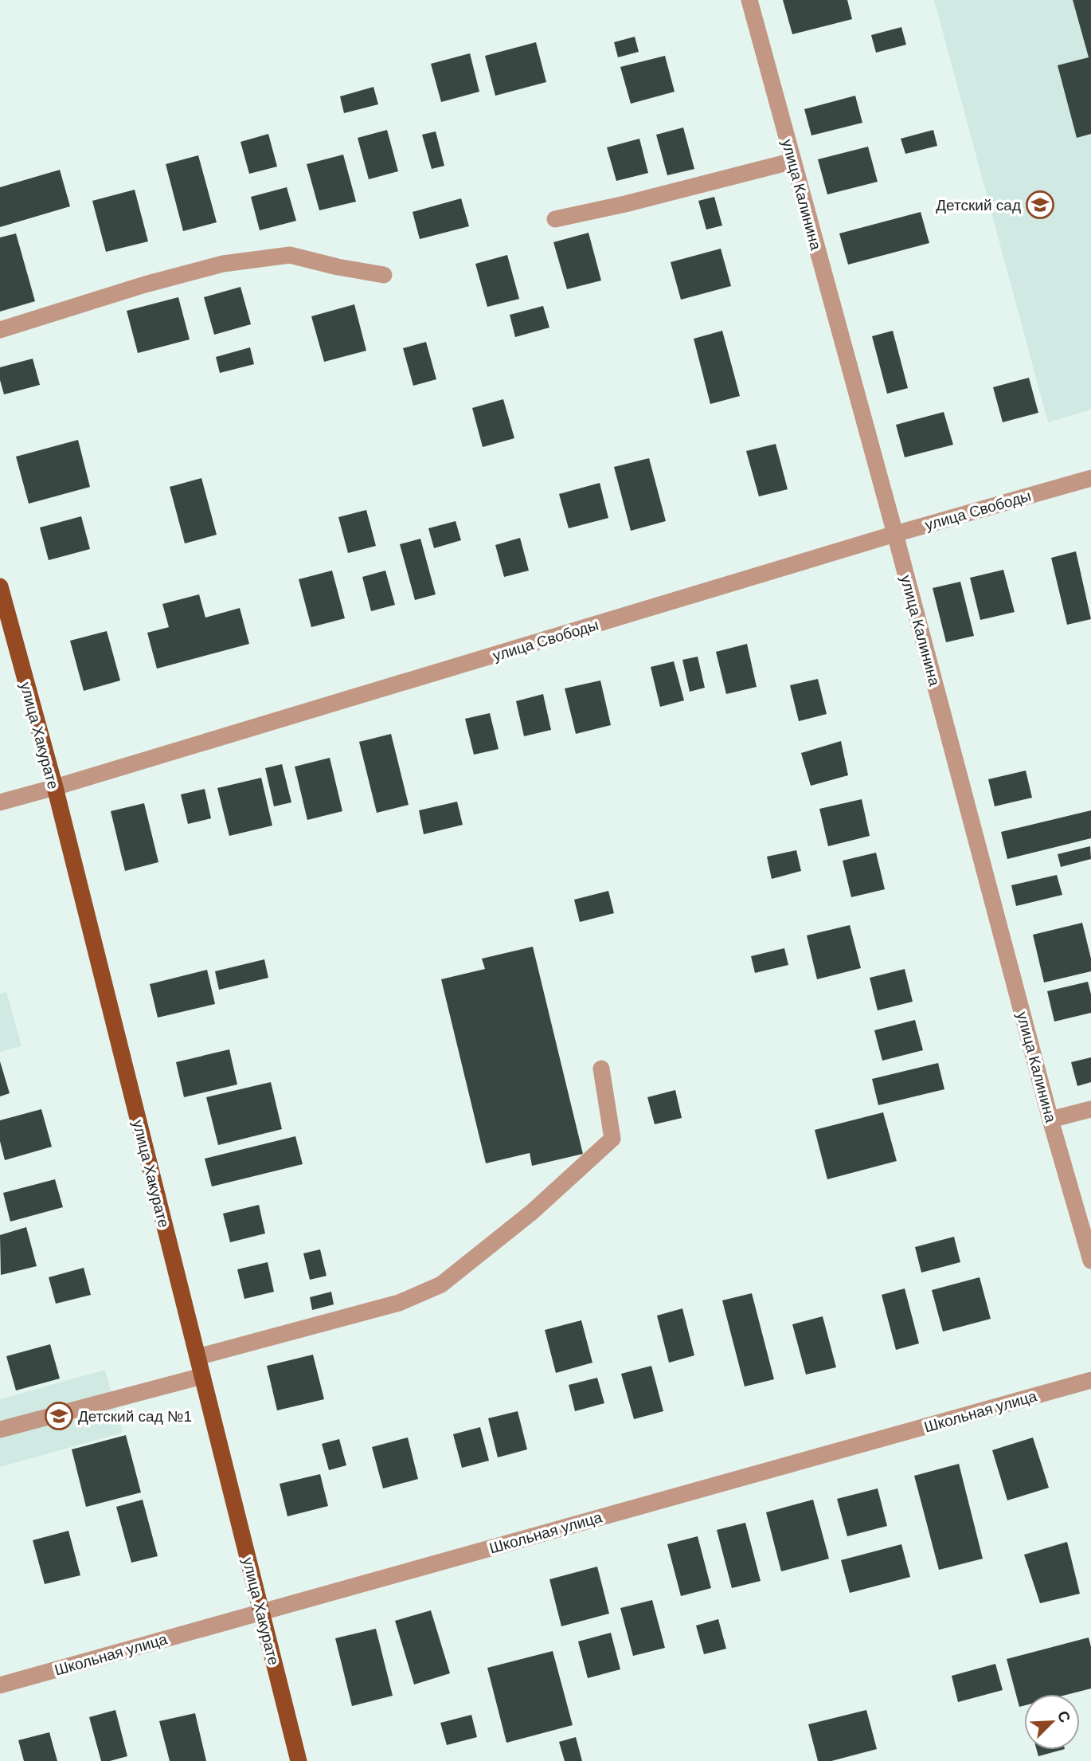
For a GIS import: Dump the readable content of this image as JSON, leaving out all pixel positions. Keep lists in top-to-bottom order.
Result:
{
  "streets": {
    "main road": ["улица Хакурате"],
    "street": ["улица Калинина", "улица Свободы", "Школьная улица"]
  },
  "crossings": [
    ["улица Калинина", "улица Свободы"],
    ["улица Свободы", "улица Хакурате"],
    ["улица Хакурате", "Школьная улица"]
  ],
  "places": {
    "school or university": ["Детский сад", "Детский сад №1"]
  },
  "north": "top right"
}
